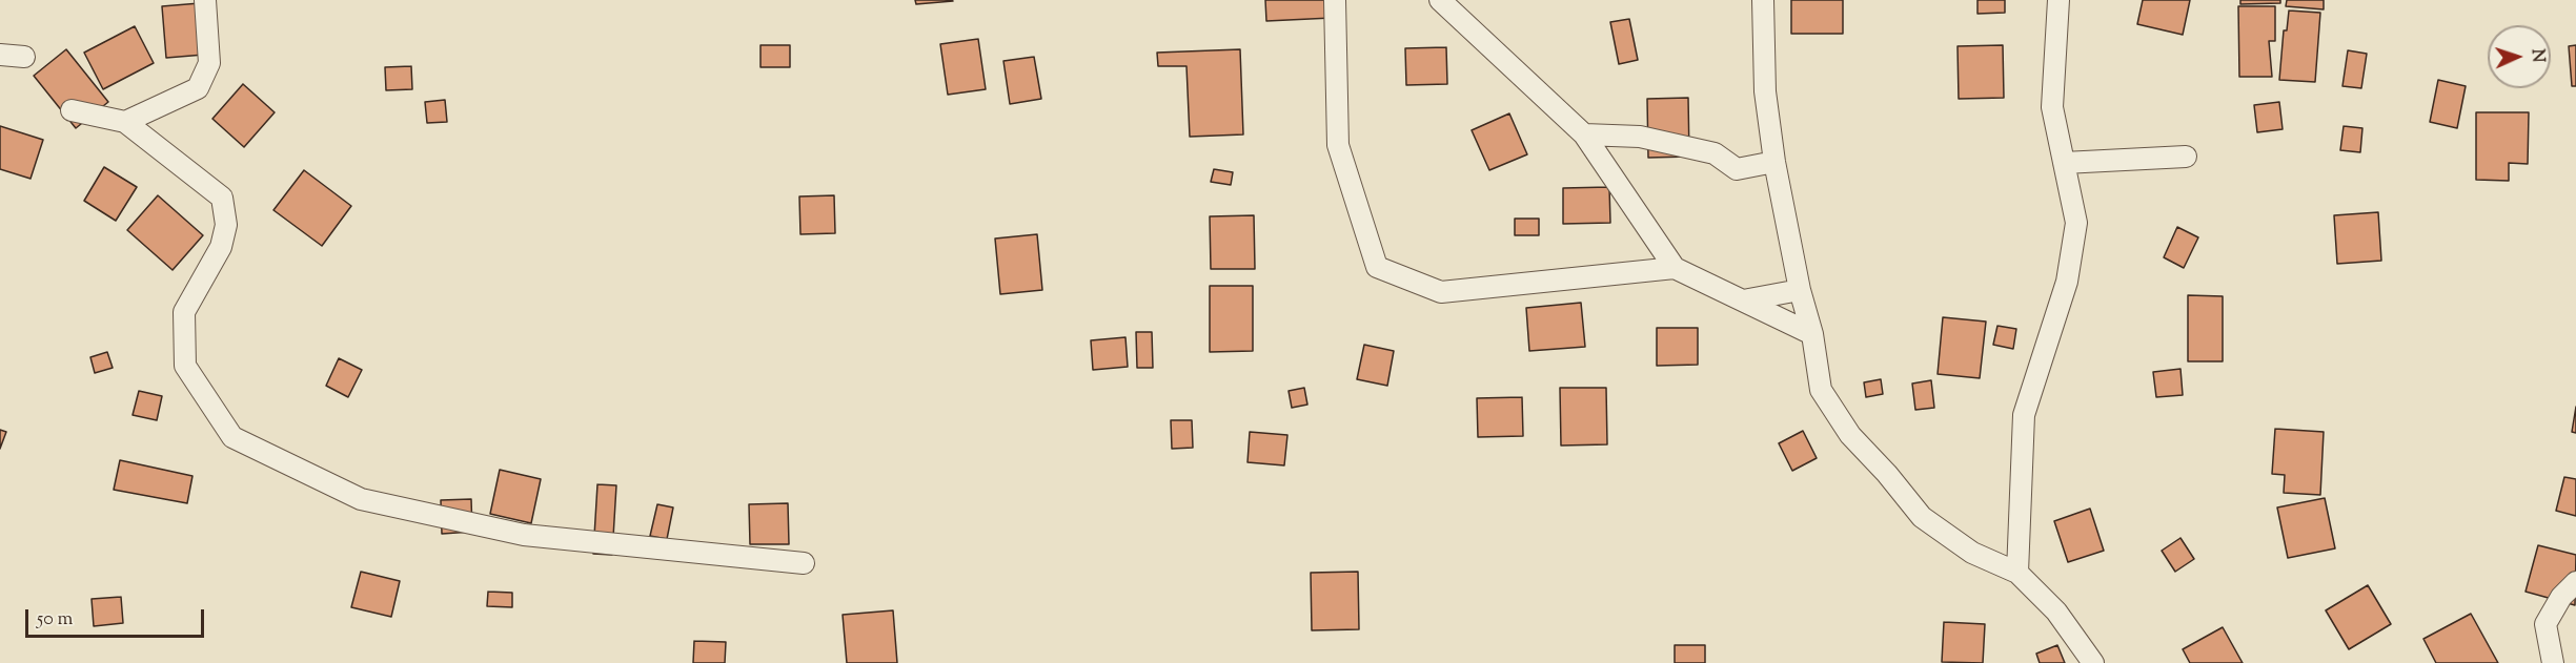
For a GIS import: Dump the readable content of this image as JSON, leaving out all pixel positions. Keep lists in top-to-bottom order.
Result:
{
  "scale_bar": "50 m",
  "north": "right"
}
